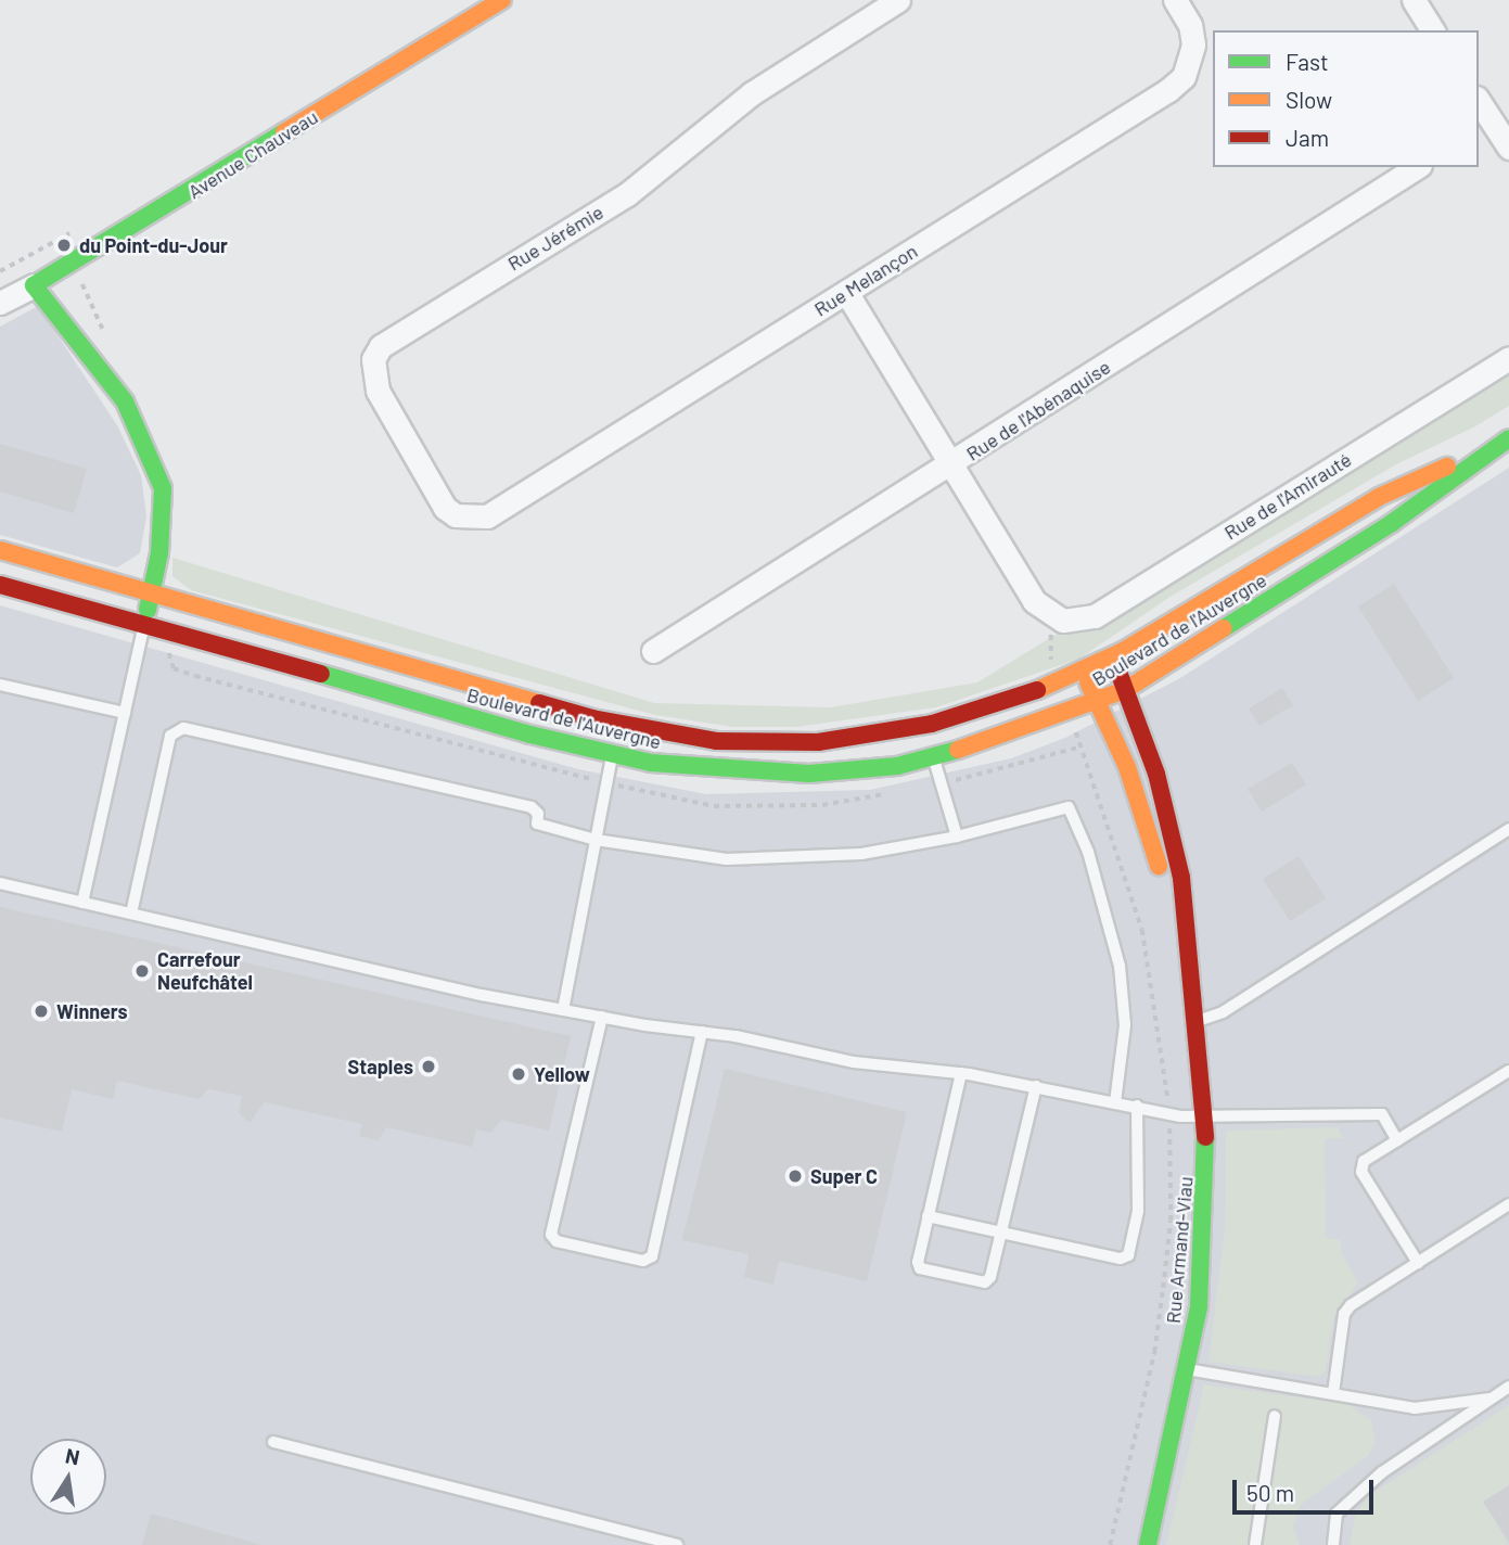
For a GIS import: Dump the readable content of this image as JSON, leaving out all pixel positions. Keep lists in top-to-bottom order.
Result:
{
  "streets": {
    "main road": ["Avenue Chauveau", "Boulevard de l'Auvergne", "Rue Armand-Viau"],
    "street": [
      "Rue Jérémie",
      "Rue Melançon",
      "Rue de l'Abénaquise",
      "Rue de l'Amirauté"
    ]
  },
  "crossings": [
    ["Rue Jérémie", "Rue Melançon"],
    ["Boulevard de l'Auvergne", "Rue Armand-Viau"]
  ],
  "places": [
    "du Point-du-Jour",
    "Carrefour Neufchâtel",
    "Winners",
    "Staples",
    "Yellow",
    "Super C"
  ],
  "legend": ["Fast", "Slow", "Jam"],
  "scale_bar": "50 m",
  "north": "top"
}
